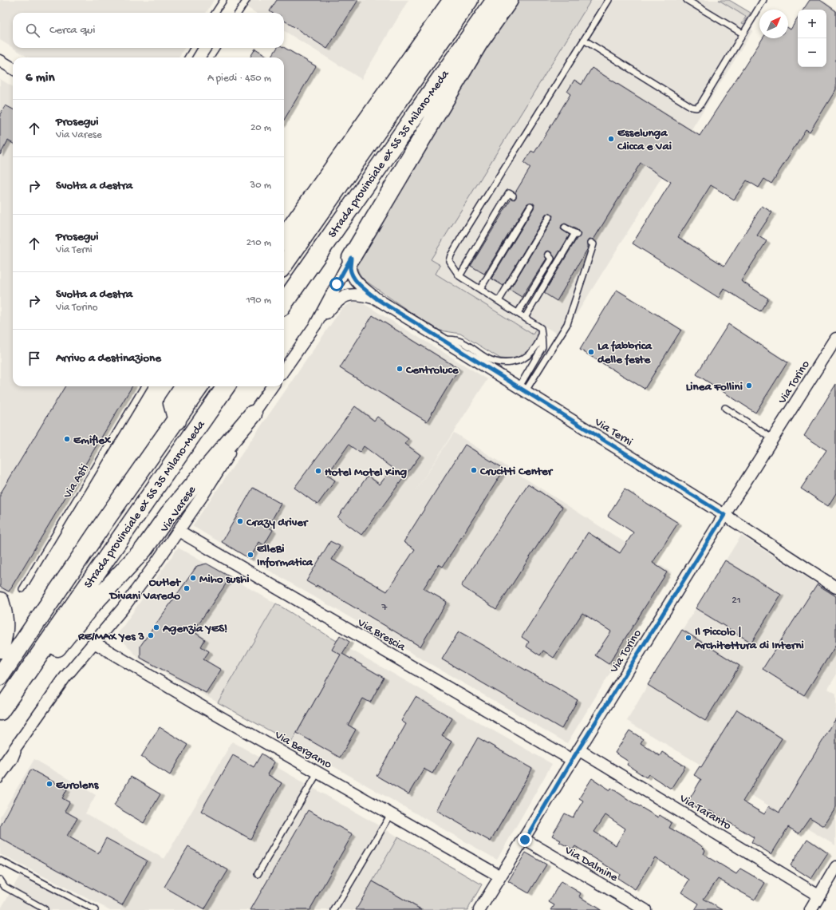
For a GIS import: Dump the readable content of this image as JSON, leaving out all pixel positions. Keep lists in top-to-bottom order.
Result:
{
  "streets": {
    "highway": ["Strada provinciale ex SS 35 Milano-Meda"],
    "street": [
      "Via Torino",
      "Via Terni",
      "Via Varese",
      "Via Brescia",
      "Via Bergamo",
      "Via Taranto",
      "Via Dalmine"
    ],
    "lane": ["Via Asti"]
  },
  "crossings": [
    ["Via Torino", "Via Terni"],
    ["Via Torino", "Via Brescia"],
    ["Via Torino", "Via Bergamo"],
    ["Via Torino", "Via Taranto"],
    ["Via Torino", "Via Dalmine"],
    ["Via Varese", "Via Brescia"],
    ["Via Varese", "Via Bergamo"]
  ],
  "places": [
    "Esselunga Clicca e Vai",
    "La fabbrica delle feste",
    "Centroluce",
    "Linea Follini",
    "Emiflex",
    "Crucitti Center",
    "Hotel Motel King",
    "Crazy driver",
    "ElleBi Informatica",
    "Miho sushi",
    "Outlet Divani Varedo",
    "Agenzia YES!",
    "RE/MAX Yes 3",
    "Il Piccolo | Architettura di Interni",
    "Eurolens"
  ],
  "house_numbers": ["21", "7"],
  "north": "top right",
  "page": {
    "map_buttons": ["+", "−"],
    "search": "Cerca qui",
    "heading": ["6 min", "A piedi · 450 m"],
    "list": [
      ["Prosegui", "Via Varese", "20 m"],
      ["Svolta a destra", "30 m"],
      ["Prosegui", "Via Terni", "210 m"],
      ["Svolta a destra", "Via Torino", "190 m"],
      "Arrivo a destinazione"
    ]
  }
}
